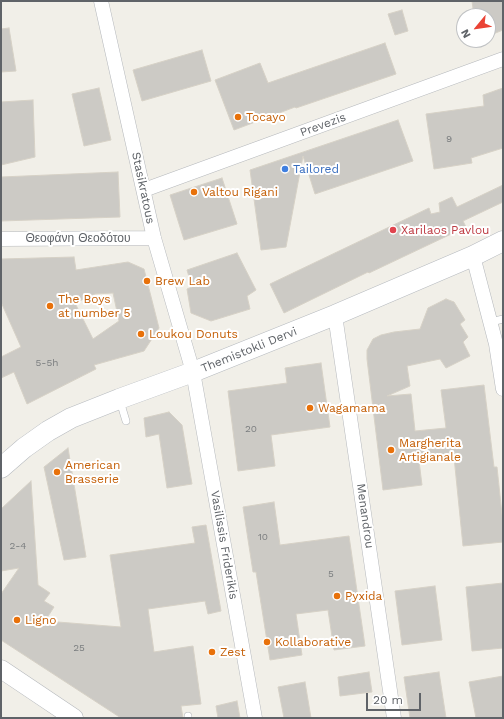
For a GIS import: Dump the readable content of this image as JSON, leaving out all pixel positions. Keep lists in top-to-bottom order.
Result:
{
  "streets": {
    "main road": ["Themistokli Dervi"],
    "street": [
      "Prevezis",
      "Stasikratous",
      "Θεοφάνη Θεοδότου",
      "Menandrou",
      "Vasilissis Friderikis"
    ]
  },
  "crossings": [
    ["Prevezis", "Stasikratous"],
    ["Stasikratous", "Θεοφάνη Θεοδότου"],
    ["Stasikratous", "Themistokli Dervi"],
    ["Stasikratous", "Vasilissis Friderikis"],
    ["Themistokli Dervi", "Menandrou"],
    ["Themistokli Dervi", "Vasilissis Friderikis"]
  ],
  "places": [
    "Tocayo",
    "Tailored",
    "Valtou Rigani",
    "Xarilaos Pavlou",
    "Brew Lab",
    "The Boys at number 5",
    "Loukou Donuts",
    "Wagamama",
    "Margherita Artigianale",
    "American Brasserie",
    "Pyxida",
    "Ligno",
    "Kollaborative",
    "Zest"
  ],
  "house_numbers": [
    "9",
    "5-5h",
    "20",
    "10",
    "2-4",
    "5",
    "25"
  ],
  "scale_bar": "20 m",
  "north": "bottom left"
}
